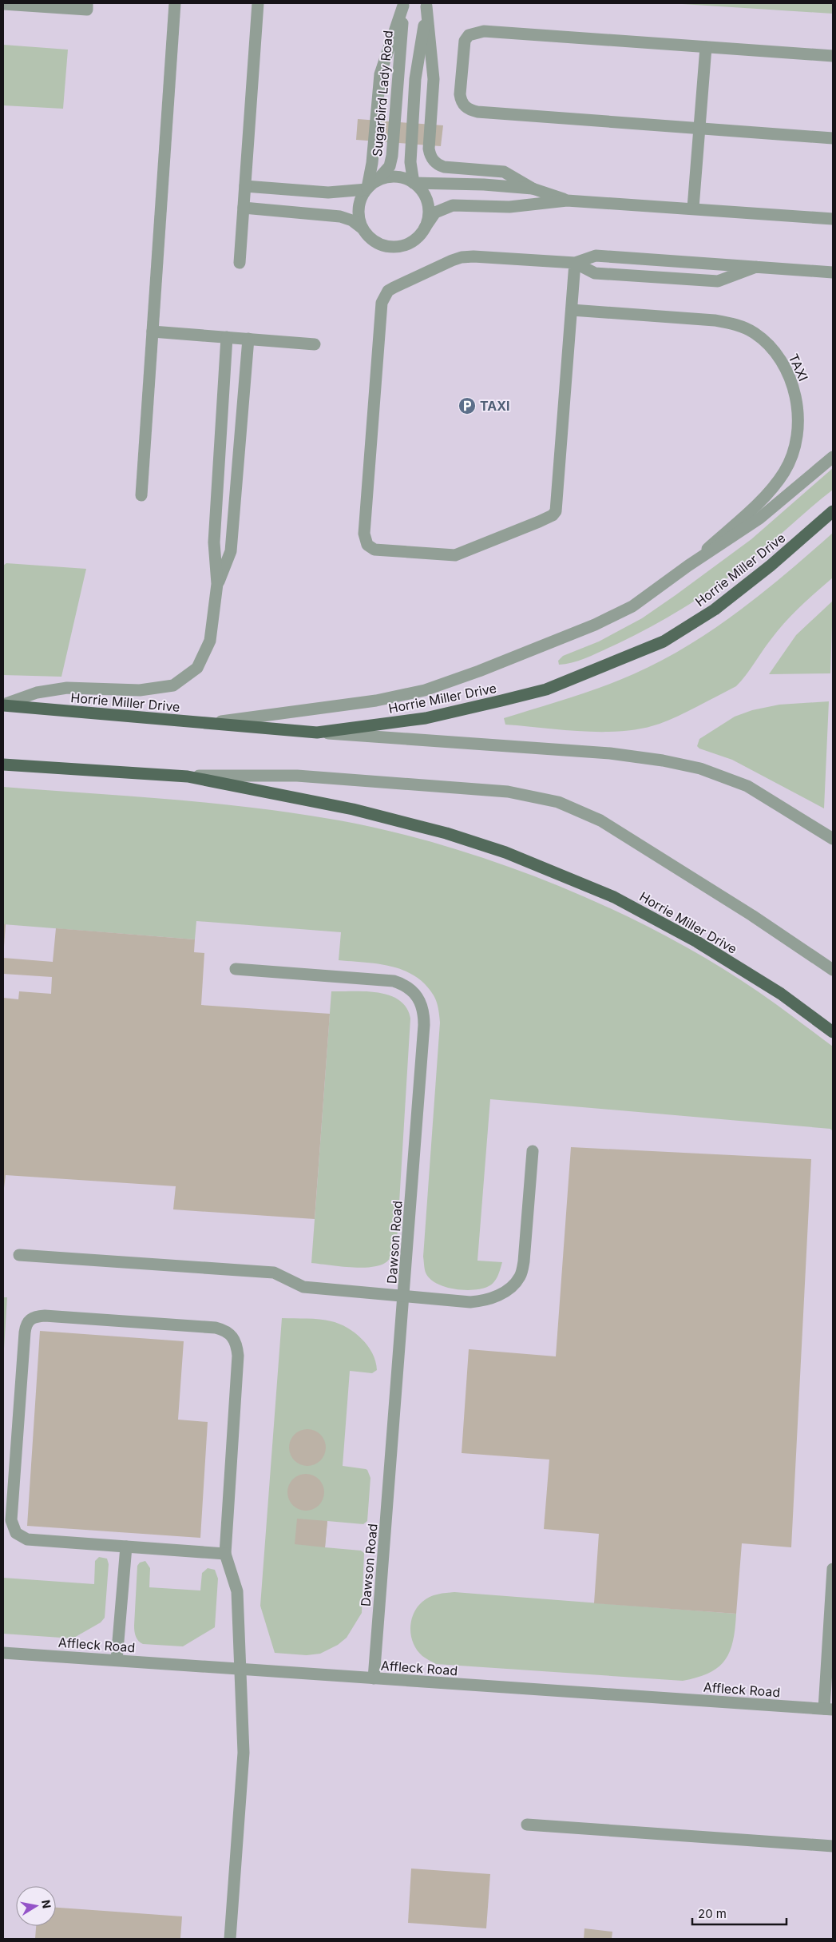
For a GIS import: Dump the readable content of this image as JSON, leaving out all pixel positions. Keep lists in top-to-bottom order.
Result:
{
  "streets": {
    "main road": ["Horrie Miller Drive"],
    "street": [
      "Sugarbird Lady Road",
      "TAXI",
      "Dawson Road",
      "Affleck Road"
    ]
  },
  "crossings": [
    ["Dawson Road", "Affleck Road"]
  ],
  "places": {
    "parking": ["TAXI"]
  },
  "scale_bar": "20 m",
  "north": "right"
}
